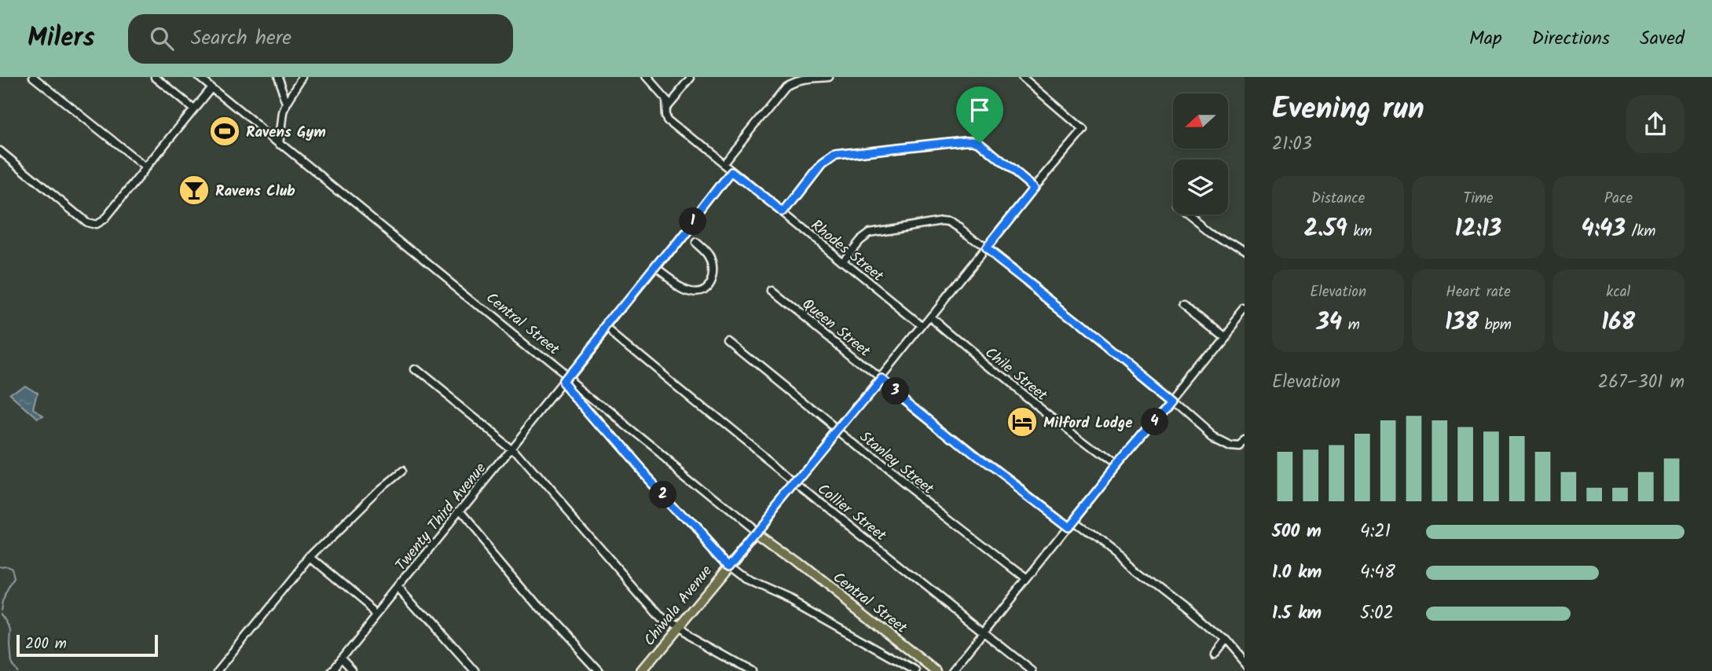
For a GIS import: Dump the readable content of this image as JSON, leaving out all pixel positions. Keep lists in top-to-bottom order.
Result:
{
  "streets": {
    "main road": ["Central Street", "Chiwala Avenue"],
    "street": [
      "Rhodes Street",
      "Queen Street",
      "Chile Street",
      "Stanley Street",
      "Collier Street",
      "Twenty Third Avenue"
    ]
  },
  "crossings": [
    ["Rhodes Street", "Twenty Third Avenue"],
    ["Central Street", "Twenty Third Avenue"],
    ["Central Street", "Chiwala Avenue"],
    ["Collier Street", "Twenty Third Avenue"]
  ],
  "places": {
    "sports": ["Ravens Gym"],
    "bar": ["Ravens Club"],
    "hotel": ["Milford Lodge"]
  },
  "scale_bar": "200 m",
  "north": "left",
  "page": {
    "header": "Milers",
    "search": "Search here",
    "nav": ["Map", "Directions", "Saved"],
    "heading": ["Evening run", "21:03"],
    "stats": [
      ["Distance", "2.59 km"],
      ["Time", "12:13"],
      ["Pace", "4:43 /km"],
      ["Elevation", "34 m"],
      ["Heart rate", "138 bpm"],
      ["kcal", "168"]
    ],
    "pins": [
      "1",
      "3",
      "4",
      "2"
    ],
    "chart": ["Elevation", "267–301 m"],
    "list": [
      {
        "name": "500 m",
        "note": "4:21"
      },
      {
        "name": "1.0 km",
        "note": "4:48"
      },
      {
        "name": "1.5 km",
        "note": "5:02"
      }
    ],
    "scale": "200 m"
  }
}
